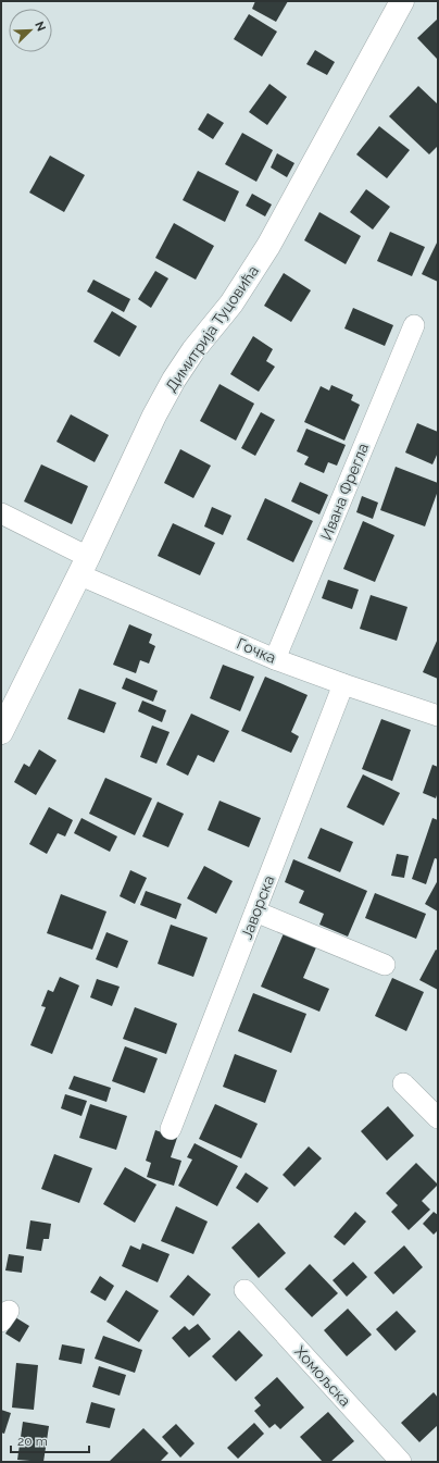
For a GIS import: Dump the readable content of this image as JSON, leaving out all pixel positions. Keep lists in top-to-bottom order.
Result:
{
  "streets": {
    "street": [
      "Димитрија Туцовића",
      "Ивана Фрегла",
      "Гочка",
      "Јаворска",
      "Хомољска"
    ]
  },
  "crossings": [
    ["Димитрија Туцовића", "Гочка"],
    ["Ивана Фрегла", "Гочка"],
    ["Гочка", "Јаворска"]
  ],
  "scale_bar": "20 m",
  "north": "top right"
}
